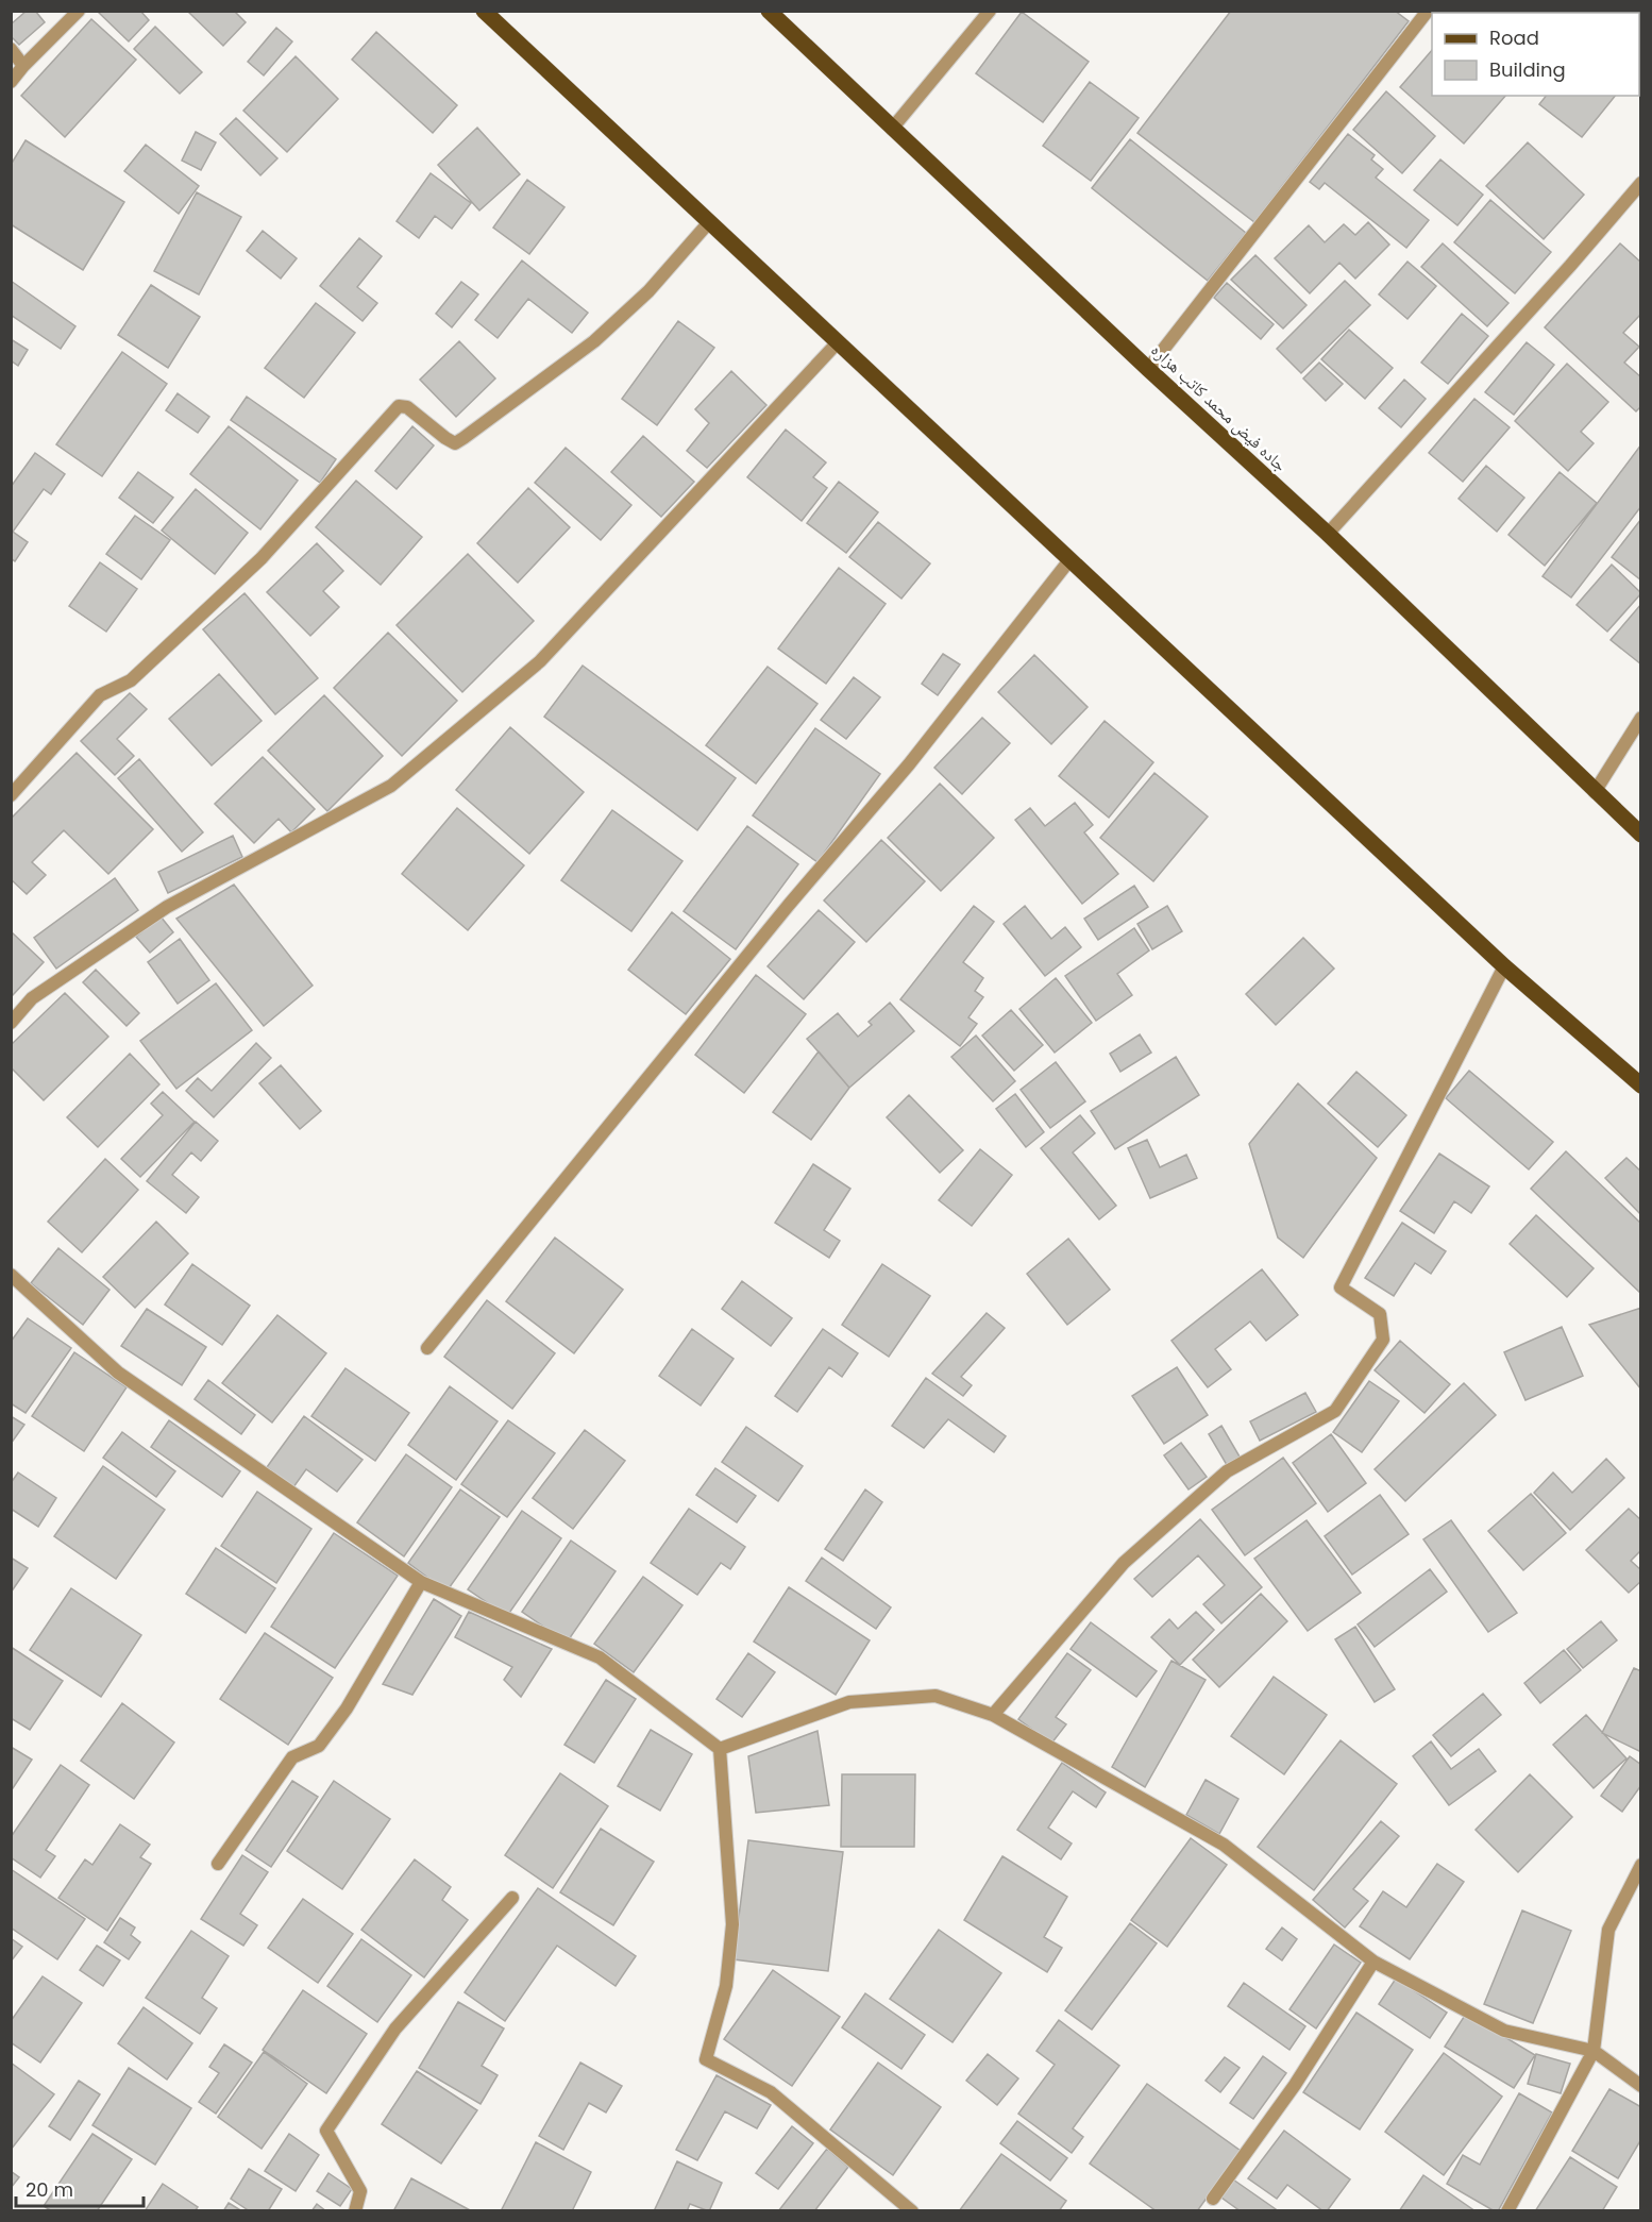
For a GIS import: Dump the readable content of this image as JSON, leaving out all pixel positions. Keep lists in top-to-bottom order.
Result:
{
  "streets": {
    "main road": ["جاده فیض محمد کاتب هزاره"]
  },
  "legend": ["Road", "Building"],
  "scale_bar": "20 m"
}
